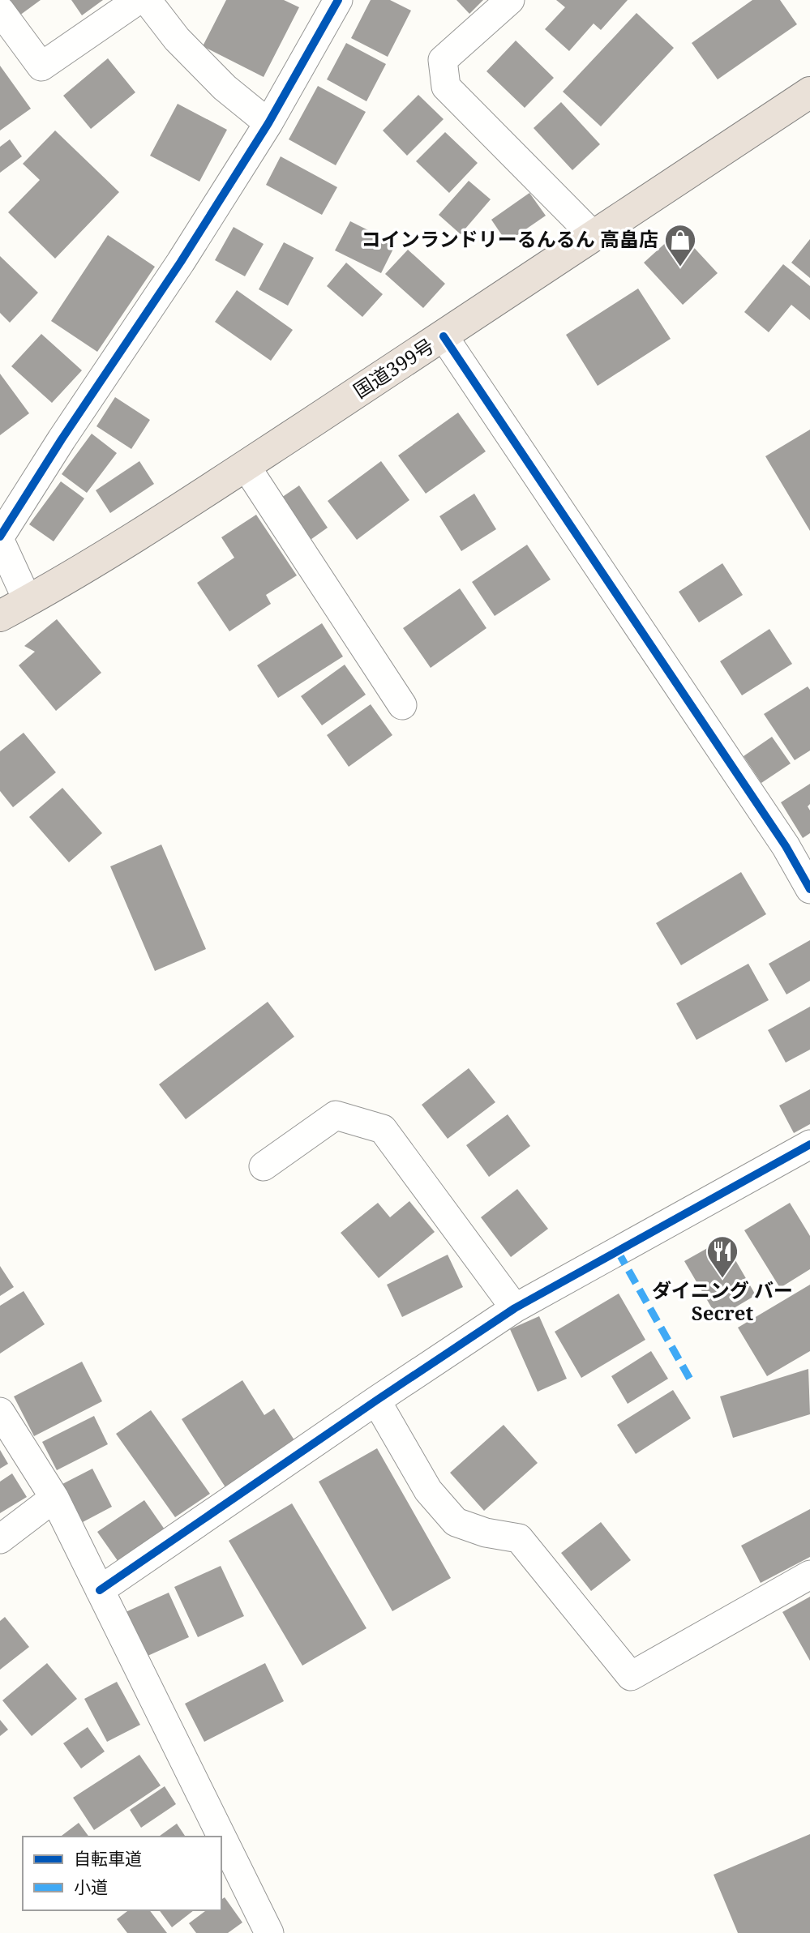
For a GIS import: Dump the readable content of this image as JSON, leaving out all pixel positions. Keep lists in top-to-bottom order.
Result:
{
  "streets": {
    "highway": ["国道399号"]
  },
  "places": {
    "shop": ["コインランドリーるんるん 高畠店"],
    "restaurant": ["ダイニング バー Secret"]
  },
  "legend": ["自転車道", "小道"]
}
